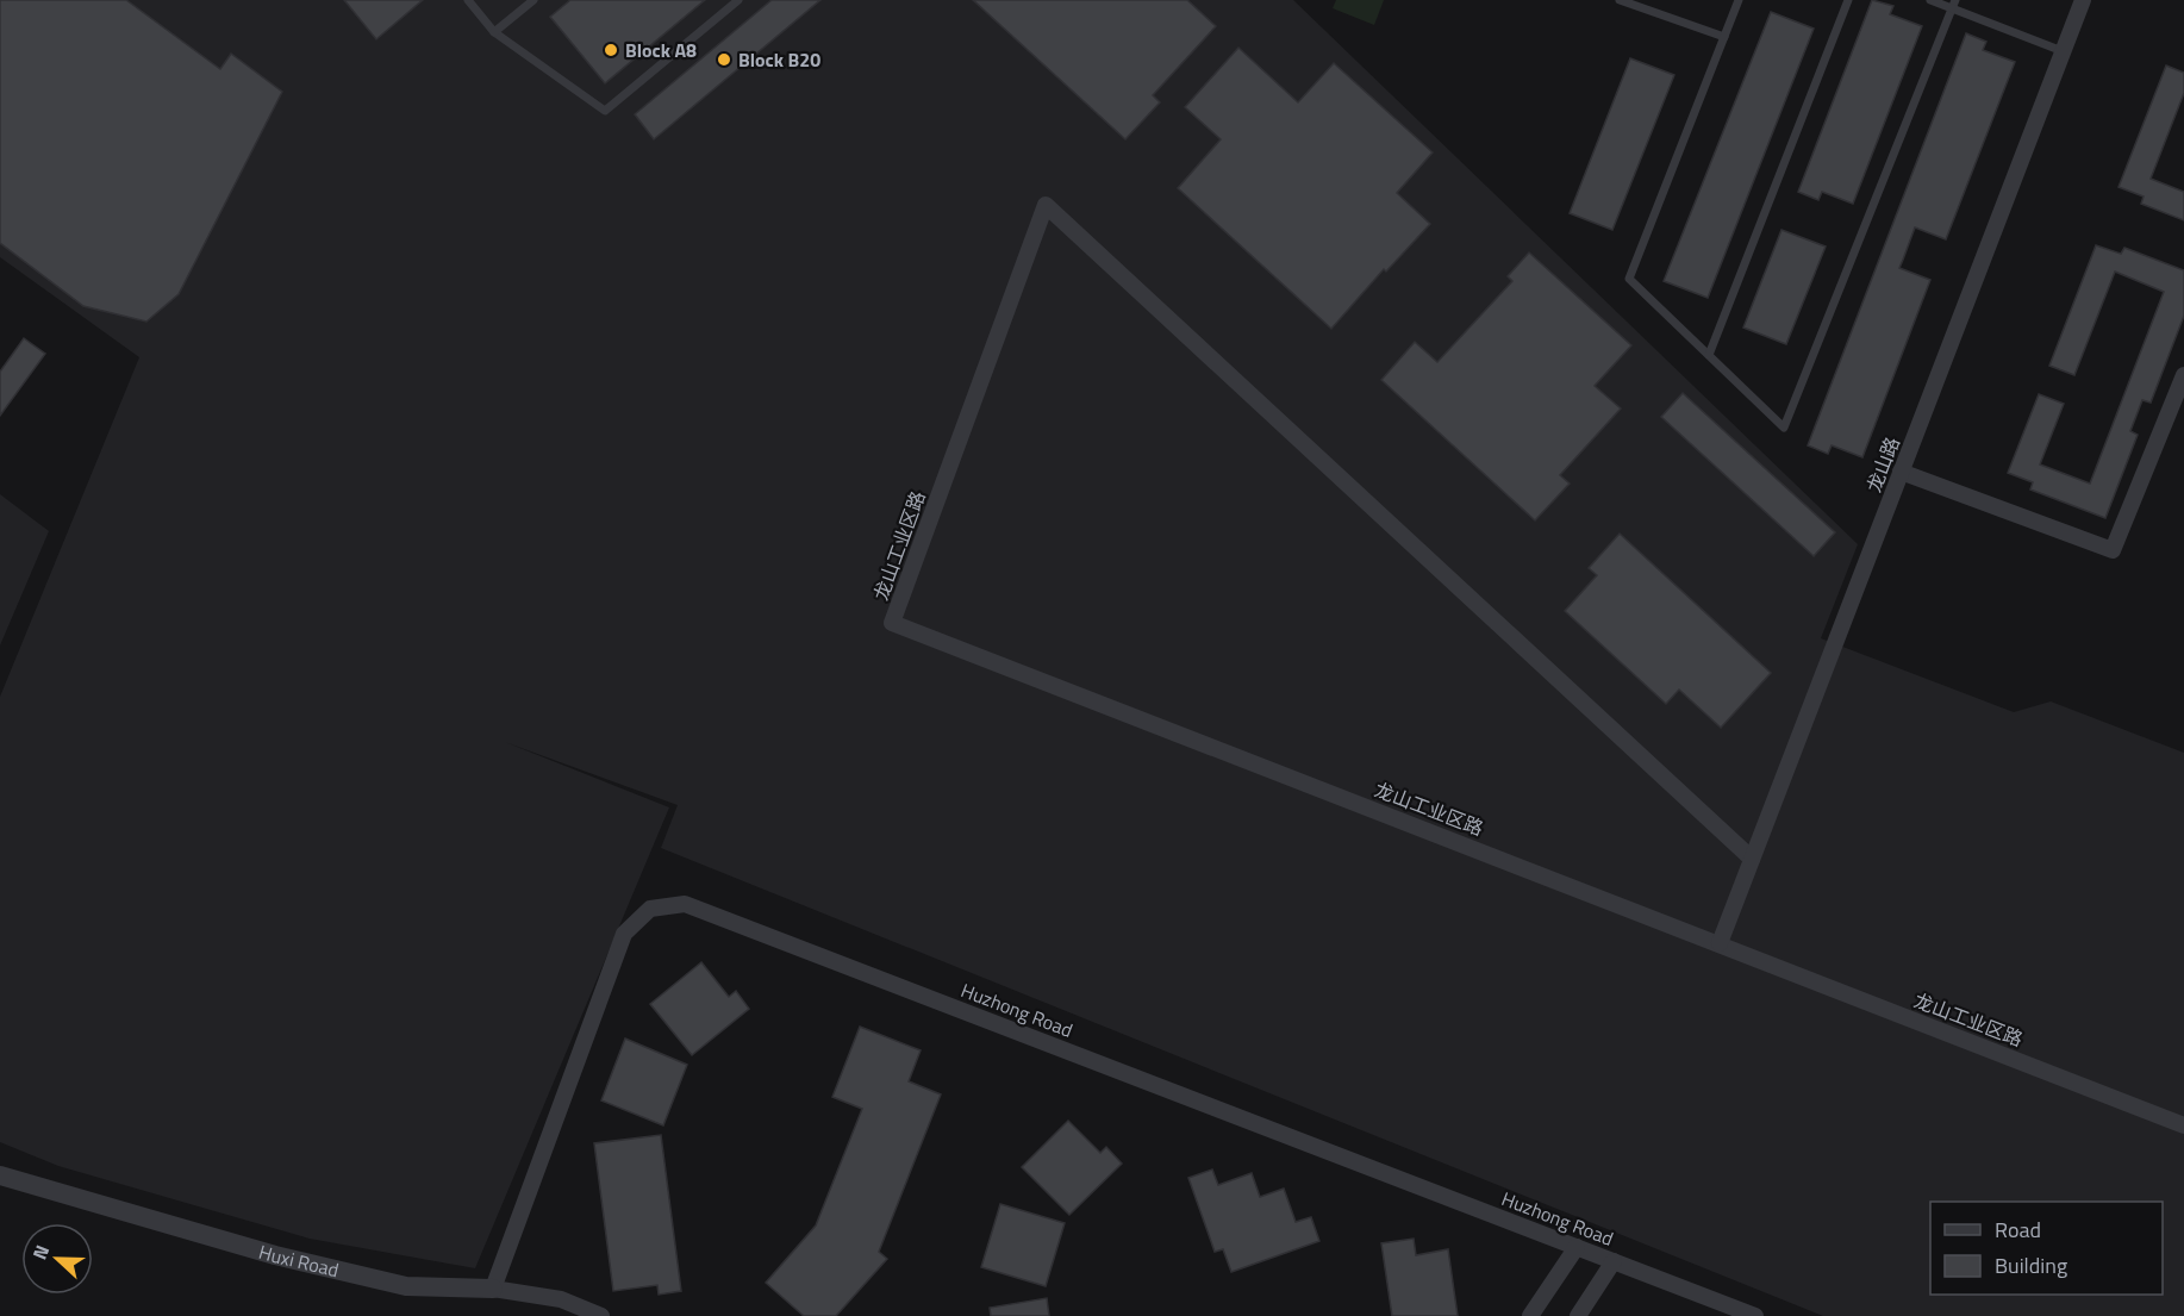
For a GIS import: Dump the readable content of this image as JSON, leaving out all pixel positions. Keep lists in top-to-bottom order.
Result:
{
  "streets": {
    "street": [
      "龙山路",
      "龙山工业区路",
      "Huzhong Road",
      "Huxi Road"
    ]
  },
  "crossings": [
    ["龙山路", "龙山工业区路"],
    ["Huzhong Road", "Huxi Road"]
  ],
  "places": ["Block A8", "Block B20"],
  "legend": ["Road", "Building"],
  "north": "left"
}
